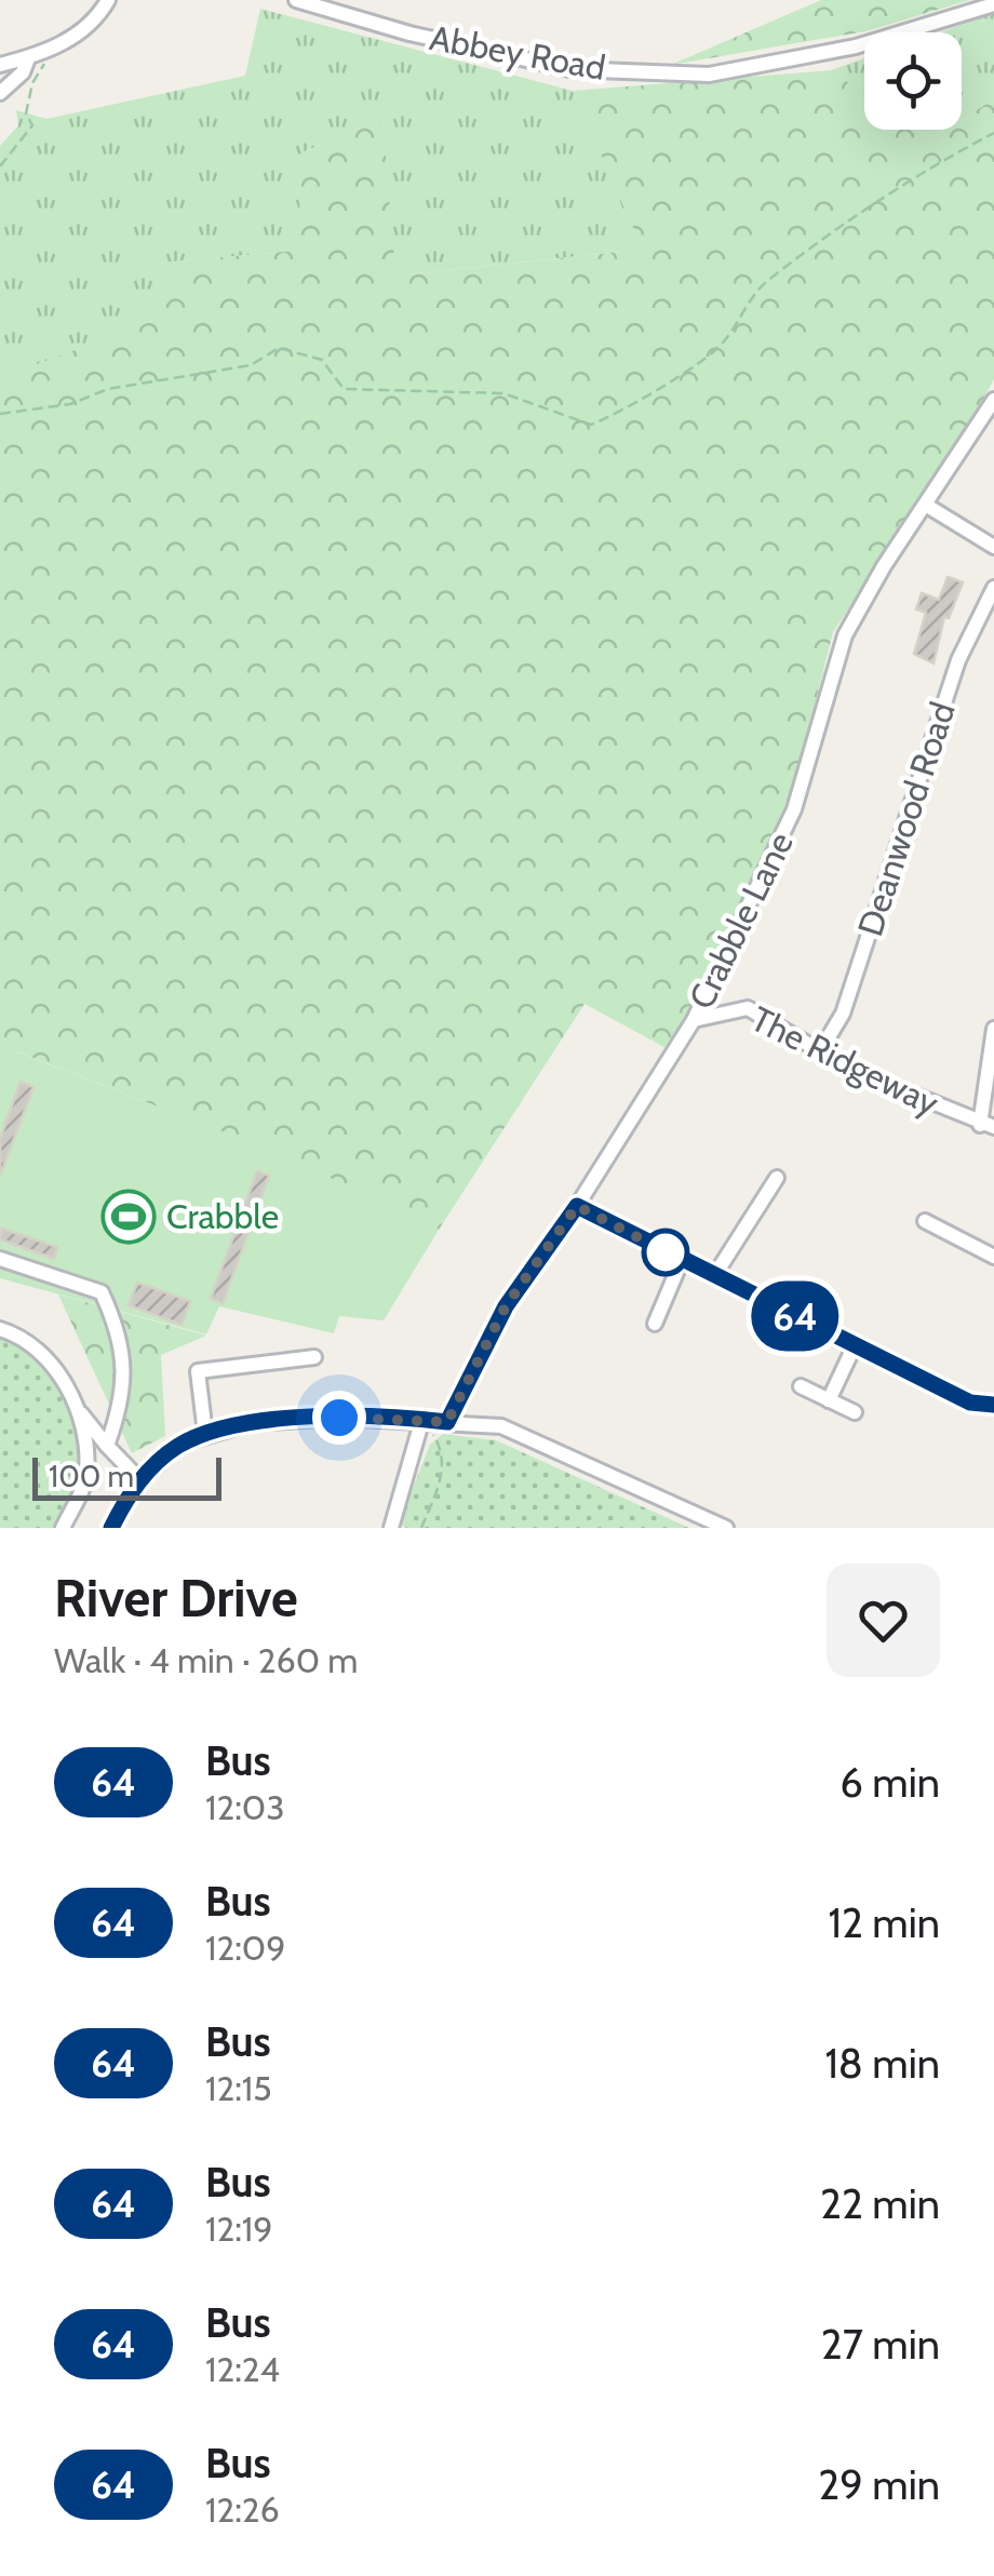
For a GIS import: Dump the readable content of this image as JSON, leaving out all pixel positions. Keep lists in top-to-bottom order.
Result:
{
  "streets": {
    "street": [
      "Abbey Road",
      "Deanwood Road",
      "Crabble Lane",
      "The Ridgeway"
    ]
  },
  "crossings": [
    ["Deanwood Road", "The Ridgeway"],
    ["Crabble Lane", "The Ridgeway"]
  ],
  "places": {
    "sports": ["Crabble"]
  },
  "lines": ["bus line 64"],
  "scale_bar": "100 m",
  "page": {
    "on_map": "64",
    "scale": "100 m",
    "heading": ["River Drive", "Walk · 4 min · 260 m"],
    "list": [
      {
        "mark": "64",
        "name": "Bus",
        "note": "12:03",
        "value": "6 min"
      },
      {
        "mark": "64",
        "name": "Bus",
        "note": "12:09",
        "value": "12 min"
      },
      {
        "mark": "64",
        "name": "Bus",
        "note": "12:15",
        "value": "18 min"
      },
      {
        "mark": "64",
        "name": "Bus",
        "note": "12:19",
        "value": "22 min"
      },
      {
        "mark": "64",
        "name": "Bus",
        "note": "12:24",
        "value": "27 min"
      },
      {
        "mark": "64",
        "name": "Bus",
        "note": "12:26",
        "value": "29 min"
      }
    ]
  }
}
